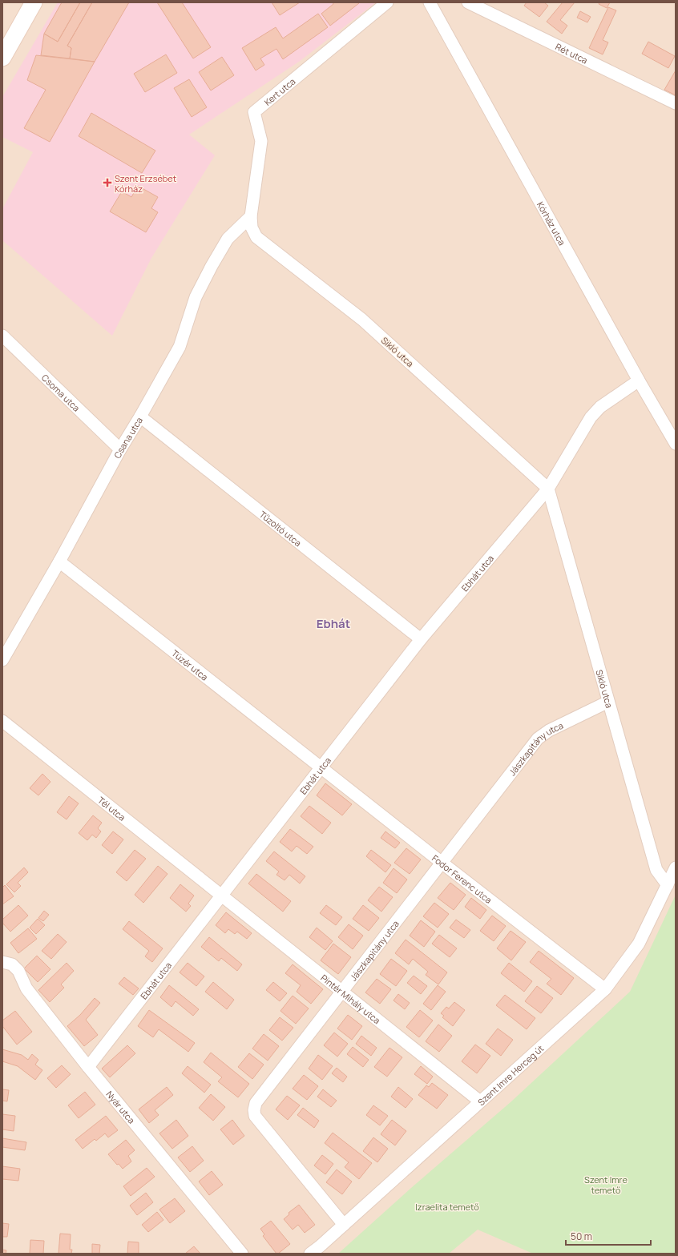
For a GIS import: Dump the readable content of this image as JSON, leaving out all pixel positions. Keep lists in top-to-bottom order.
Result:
{
  "streets": {
    "street": [
      "Rét utca",
      "Kert utca",
      "Kórház utca",
      "Sikló utca",
      "Csoma utca",
      "Csana utca",
      "Tűzoltó utca",
      "Ebhát utca",
      "Tüzér utca",
      "Jászkapitány utca",
      "Tél utca",
      "Fodor Ferenc utca",
      "Pintér Mihály utca",
      "Szent Imre Herceg út",
      "Nyár utca"
    ]
  },
  "crossings": [
    ["Kert utca", "Sikló utca"],
    ["Kert utca", "Csana utca"],
    ["Sikló utca", "Csana utca"],
    ["Sikló utca", "Ebhát utca"],
    ["Sikló utca", "Jászkapitány utca"],
    ["Sikló utca", "Szent Imre Herceg út"],
    ["Csoma utca", "Csana utca"],
    ["Csana utca", "Tűzoltó utca"],
    ["Csana utca", "Tüzér utca"],
    ["Tűzoltó utca", "Ebhát utca"],
    ["Ebhát utca", "Tüzér utca"],
    ["Ebhát utca", "Tél utca"],
    ["Ebhát utca", "Fodor Ferenc utca"],
    ["Ebhát utca", "Pintér Mihály utca"],
    ["Ebhát utca", "Nyár utca"],
    ["Tüzér utca", "Fodor Ferenc utca"],
    ["Jászkapitány utca", "Fodor Ferenc utca"],
    ["Jászkapitány utca", "Pintér Mihály utca"],
    ["Jászkapitány utca", "Szent Imre Herceg út"],
    ["Tél utca", "Pintér Mihály utca"],
    ["Fodor Ferenc utca", "Szent Imre Herceg út"],
    ["Pintér Mihály utca", "Szent Imre Herceg út"]
  ],
  "districts": ["Ebhát"],
  "parks": ["Szent Imre temető", "Izraelita temető"],
  "places": {
    "health": ["Szent Erzsébet Kórház"]
  },
  "scale_bar": "50 m"
}
